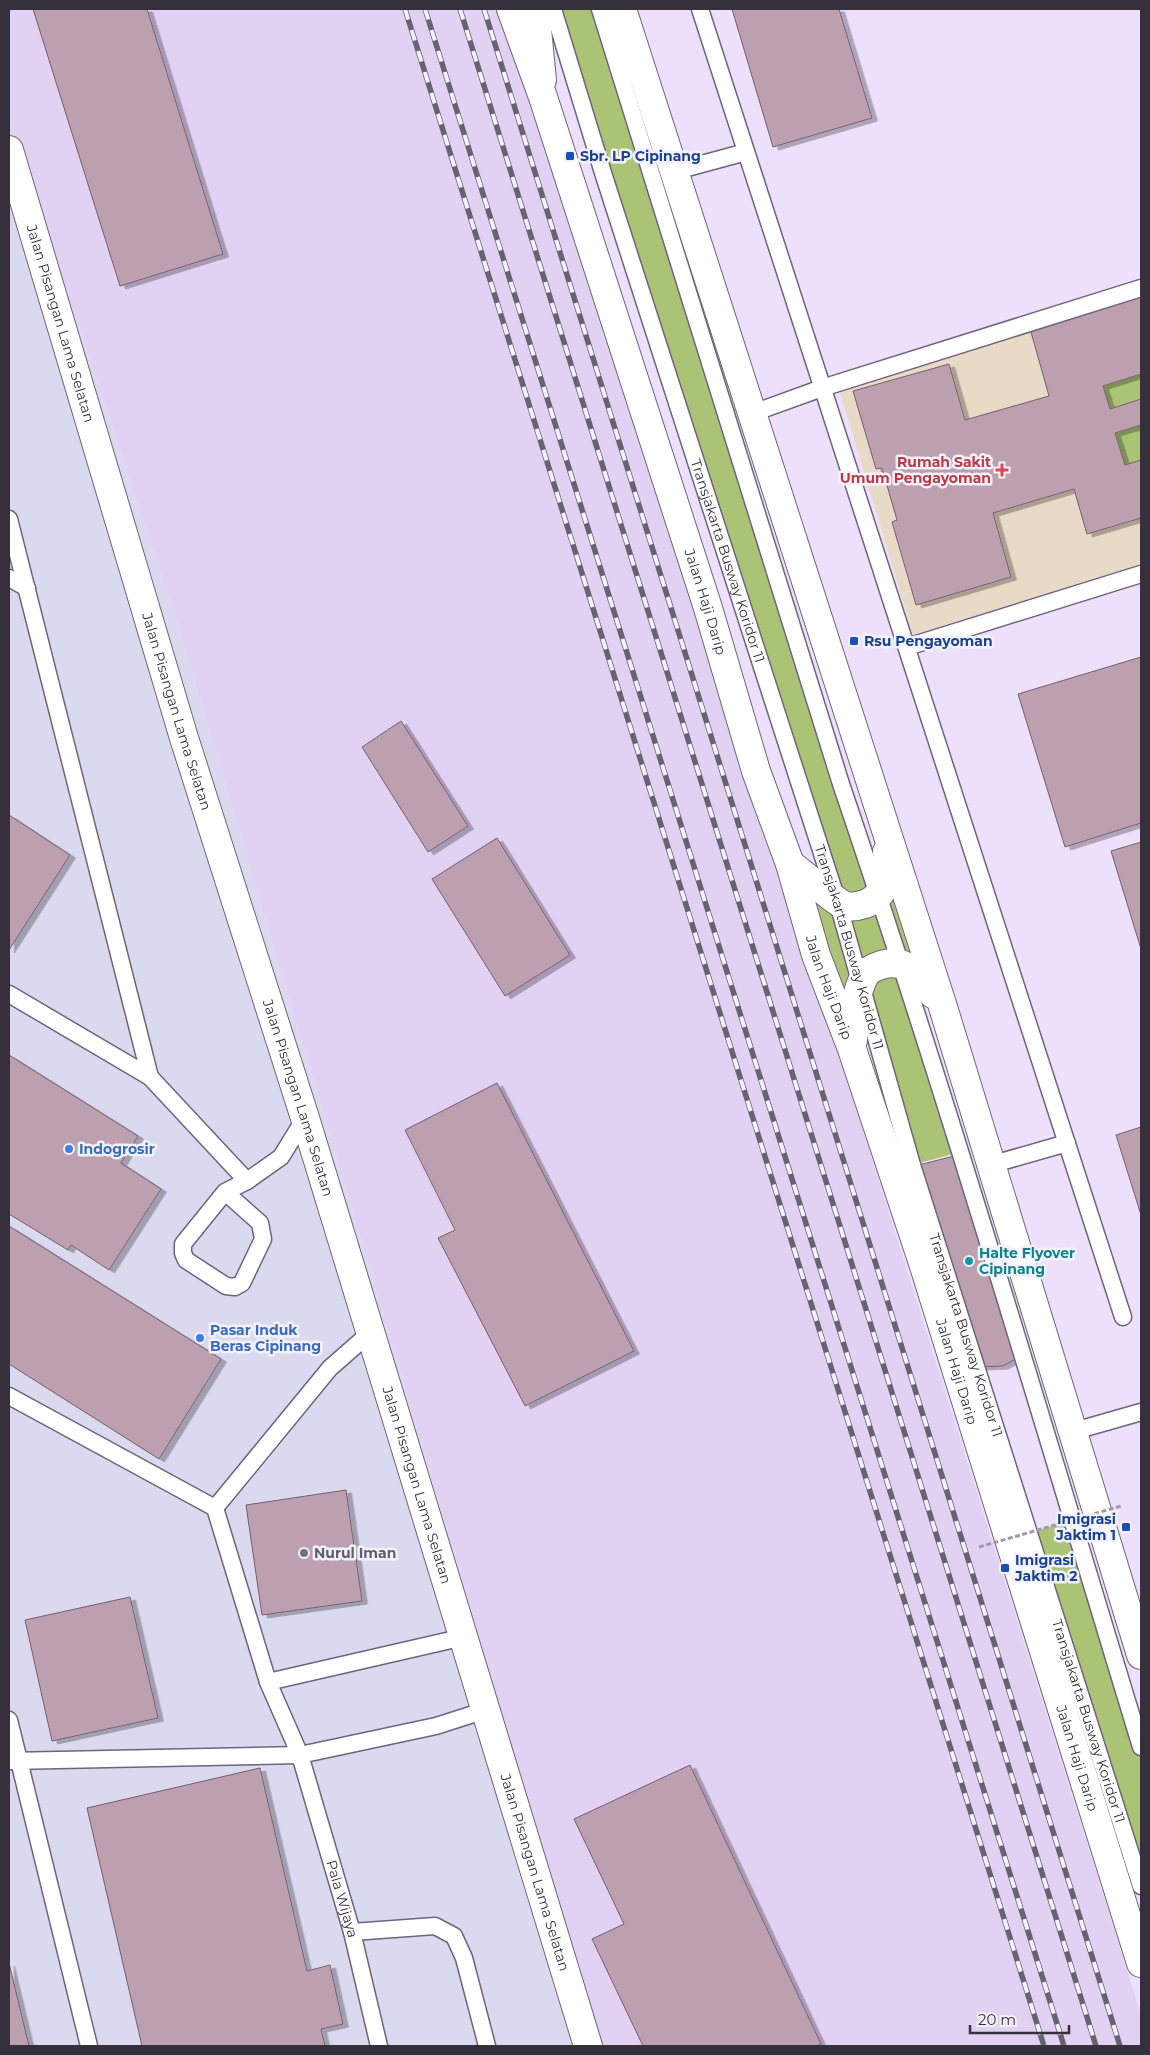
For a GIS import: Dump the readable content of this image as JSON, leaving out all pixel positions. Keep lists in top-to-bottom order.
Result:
{
  "streets": {
    "main road": ["Jalan Pisangan Lama Selatan", "Jalan Haji Darip"],
    "lane": ["Transjakarta Busway Koridor 11", "Pala Wijaya"]
  },
  "places": {
    "transit": [
      "Sbr. LP Cipinang",
      "Rsu Pengayoman",
      "Imigrasi Jaktim 1",
      "Imigrasi Jaktim 2"
    ],
    "health": ["Rumah Sakit Umum Pengayoman"],
    "other": [
      "Indogrosir",
      "Halte Flyover Cipinang",
      "Pasar Induk Beras Cipinang",
      "Nurul Iman"
    ]
  },
  "scale_bar": "20 m"
}
